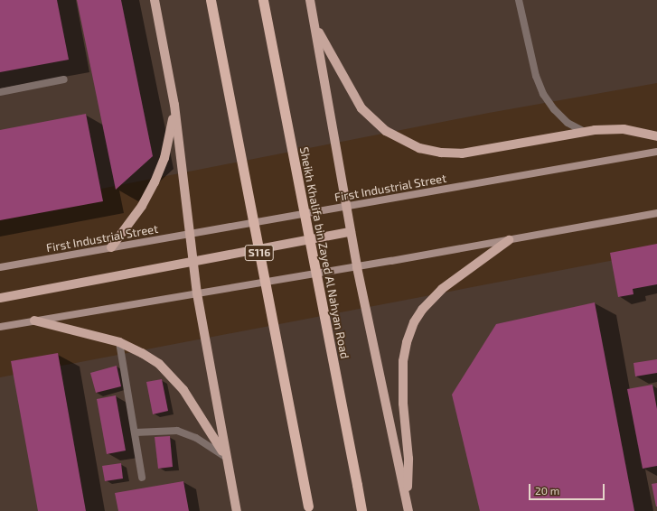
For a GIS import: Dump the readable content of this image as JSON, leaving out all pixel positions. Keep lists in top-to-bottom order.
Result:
{
  "streets": {
    "highway": ["S116", "Sheikh Khalifa bin Zayed Al Nahyan Road"],
    "main road": ["First Industrial Street"]
  },
  "scale_bar": "20 m"
}
